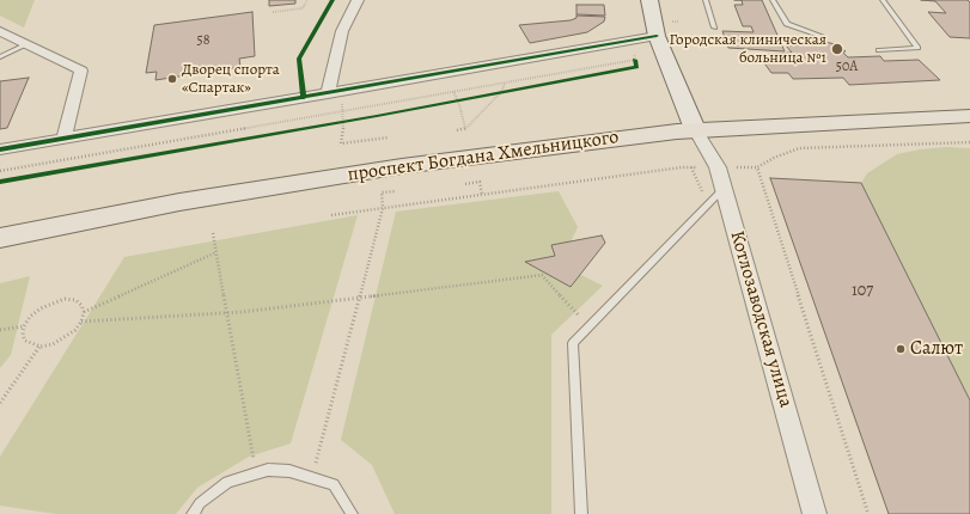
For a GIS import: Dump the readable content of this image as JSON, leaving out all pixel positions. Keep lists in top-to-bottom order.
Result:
{
  "streets": {
    "main road": ["проспект Богдана Хмельницкого"],
    "street": ["Котлозаводская улица"]
  },
  "crossings": [
    ["проспект Богдана Хмельницкого", "Котлозаводская улица"]
  ],
  "places": ["Городская клиническая больница №1", "Дворец спорта «Спартак»", "Салют"],
  "house_numbers": ["58", "50А", "107"]
}
